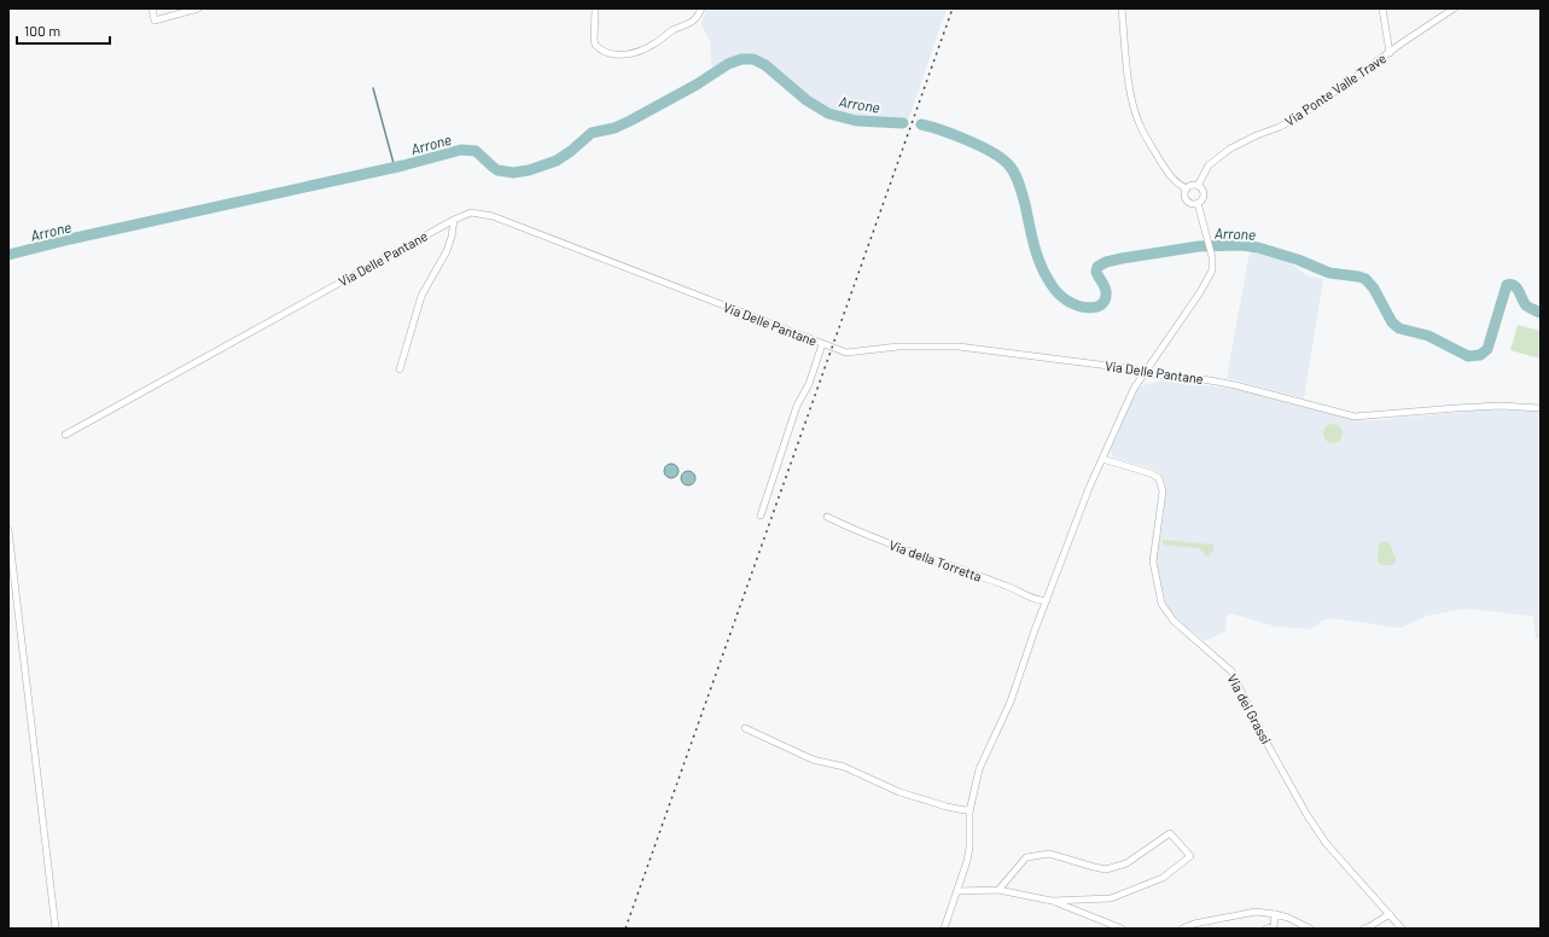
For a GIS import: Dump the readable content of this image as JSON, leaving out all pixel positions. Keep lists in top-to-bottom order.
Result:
{
  "streets": {
    "street": [
      "Via Ponte Valle Trave",
      "Via Delle Pantane",
      "Via della Torretta",
      "Via dei Grassi"
    ]
  },
  "water": ["Arrone"],
  "scale_bar": "100 m"
}
